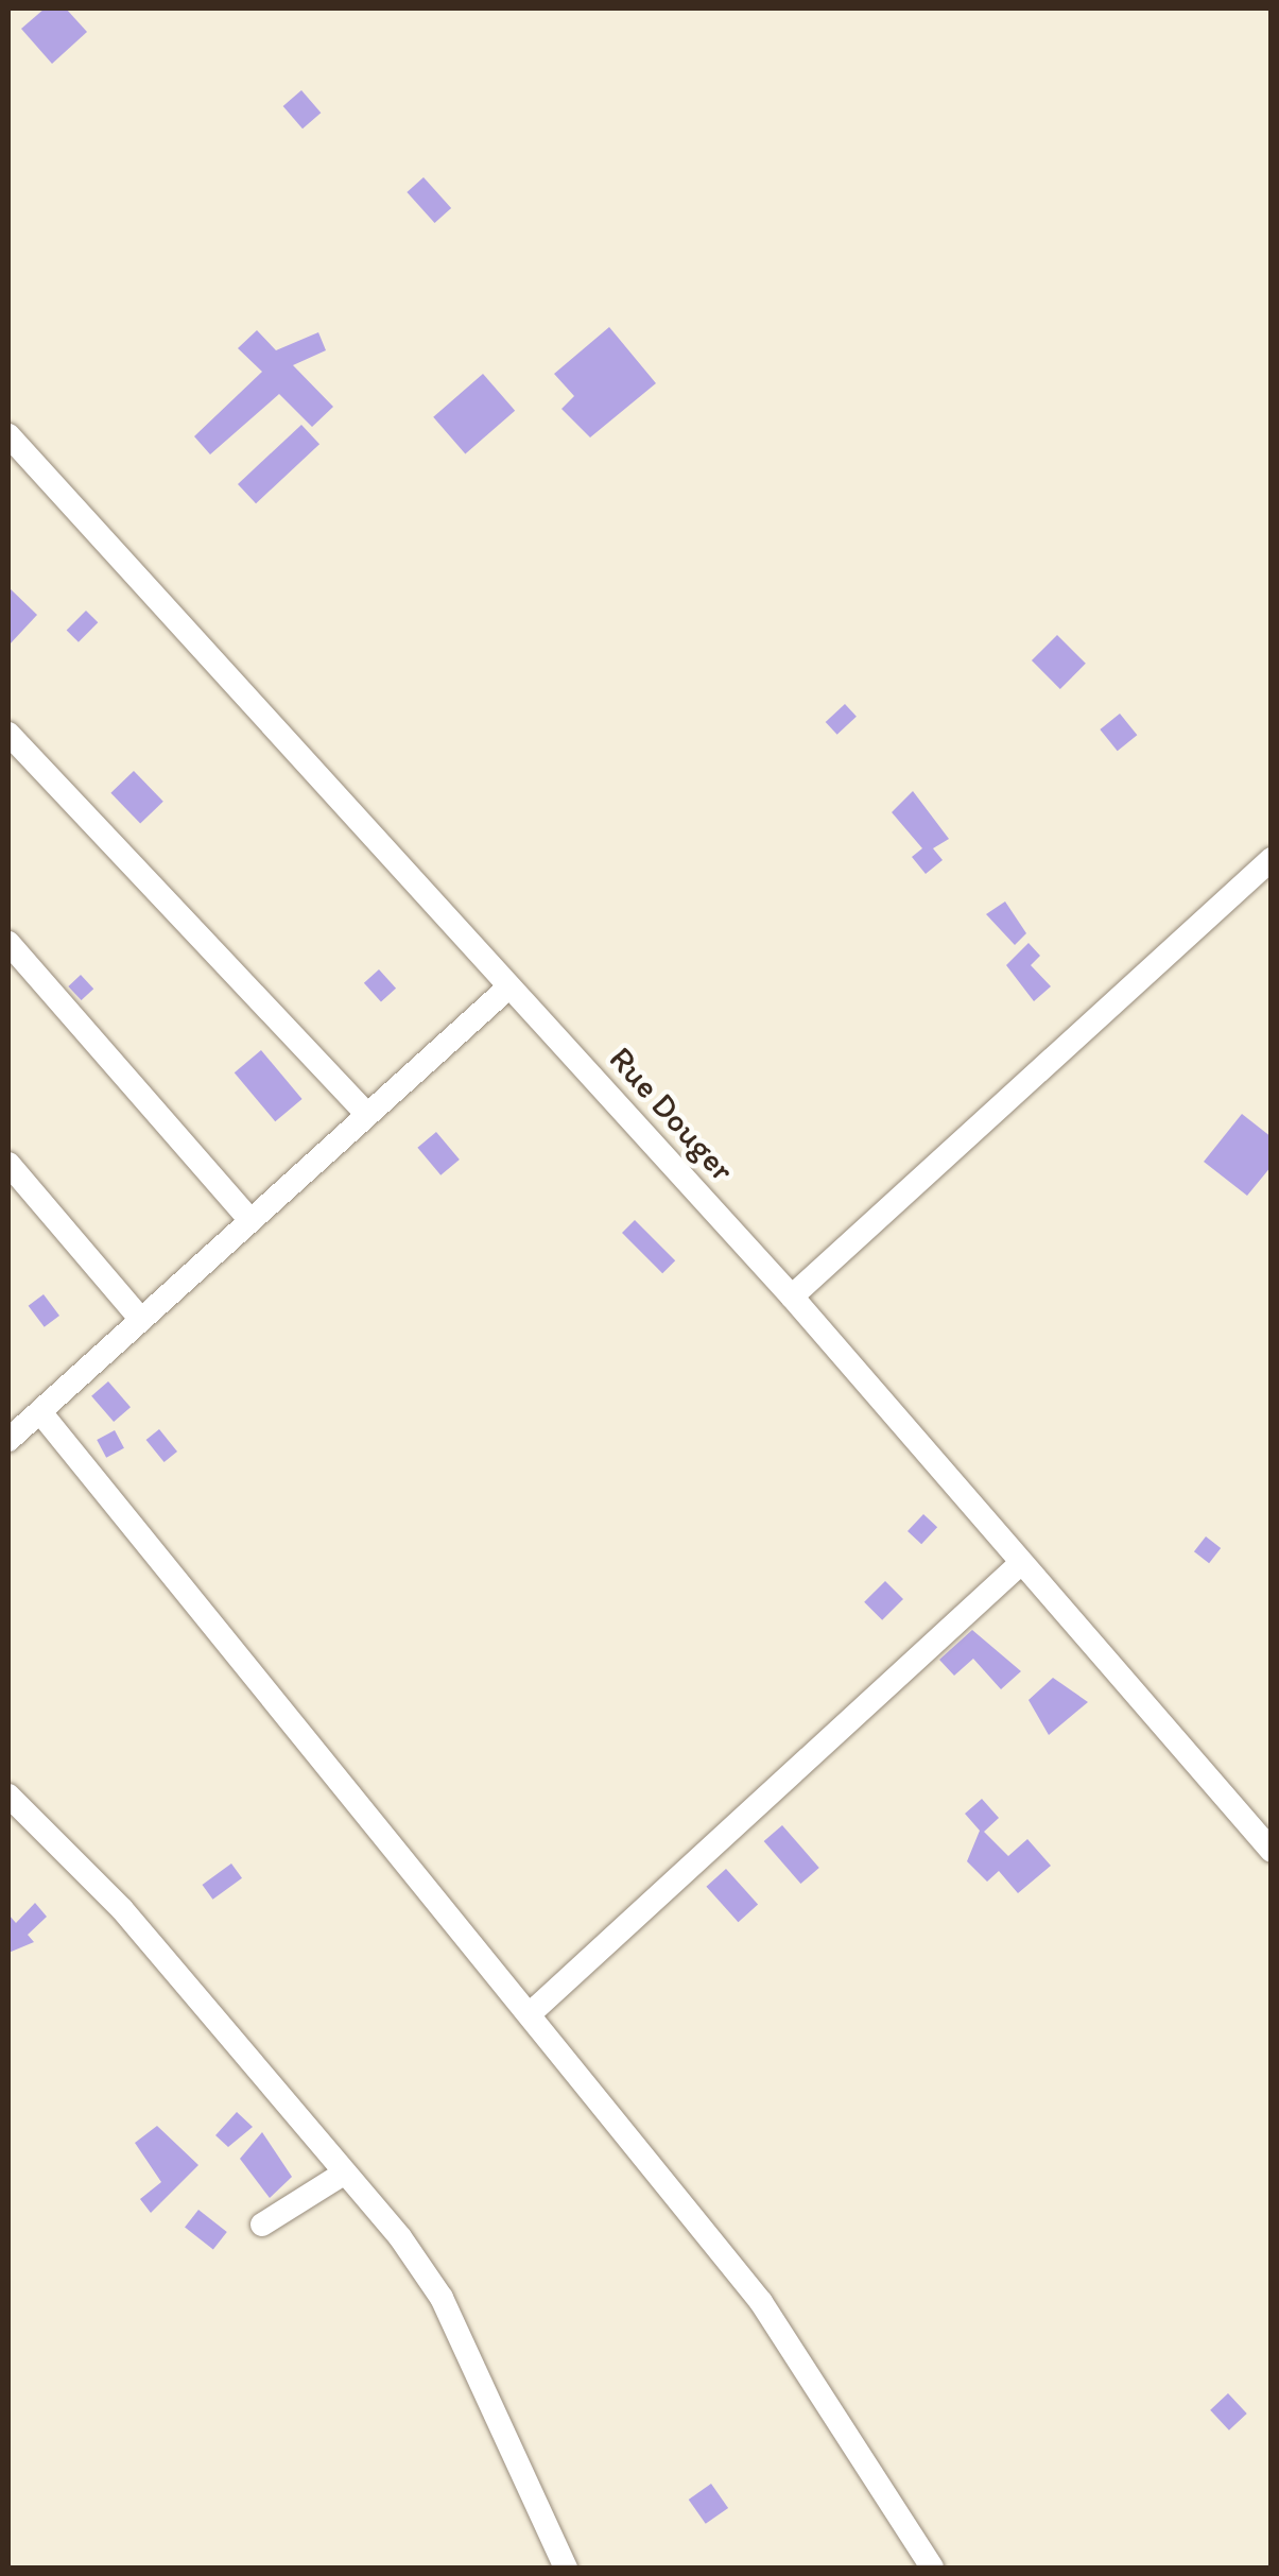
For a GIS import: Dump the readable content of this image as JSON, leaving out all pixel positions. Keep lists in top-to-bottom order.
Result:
{
  "streets": {
    "street": ["Rue Douger"]
  }
}
